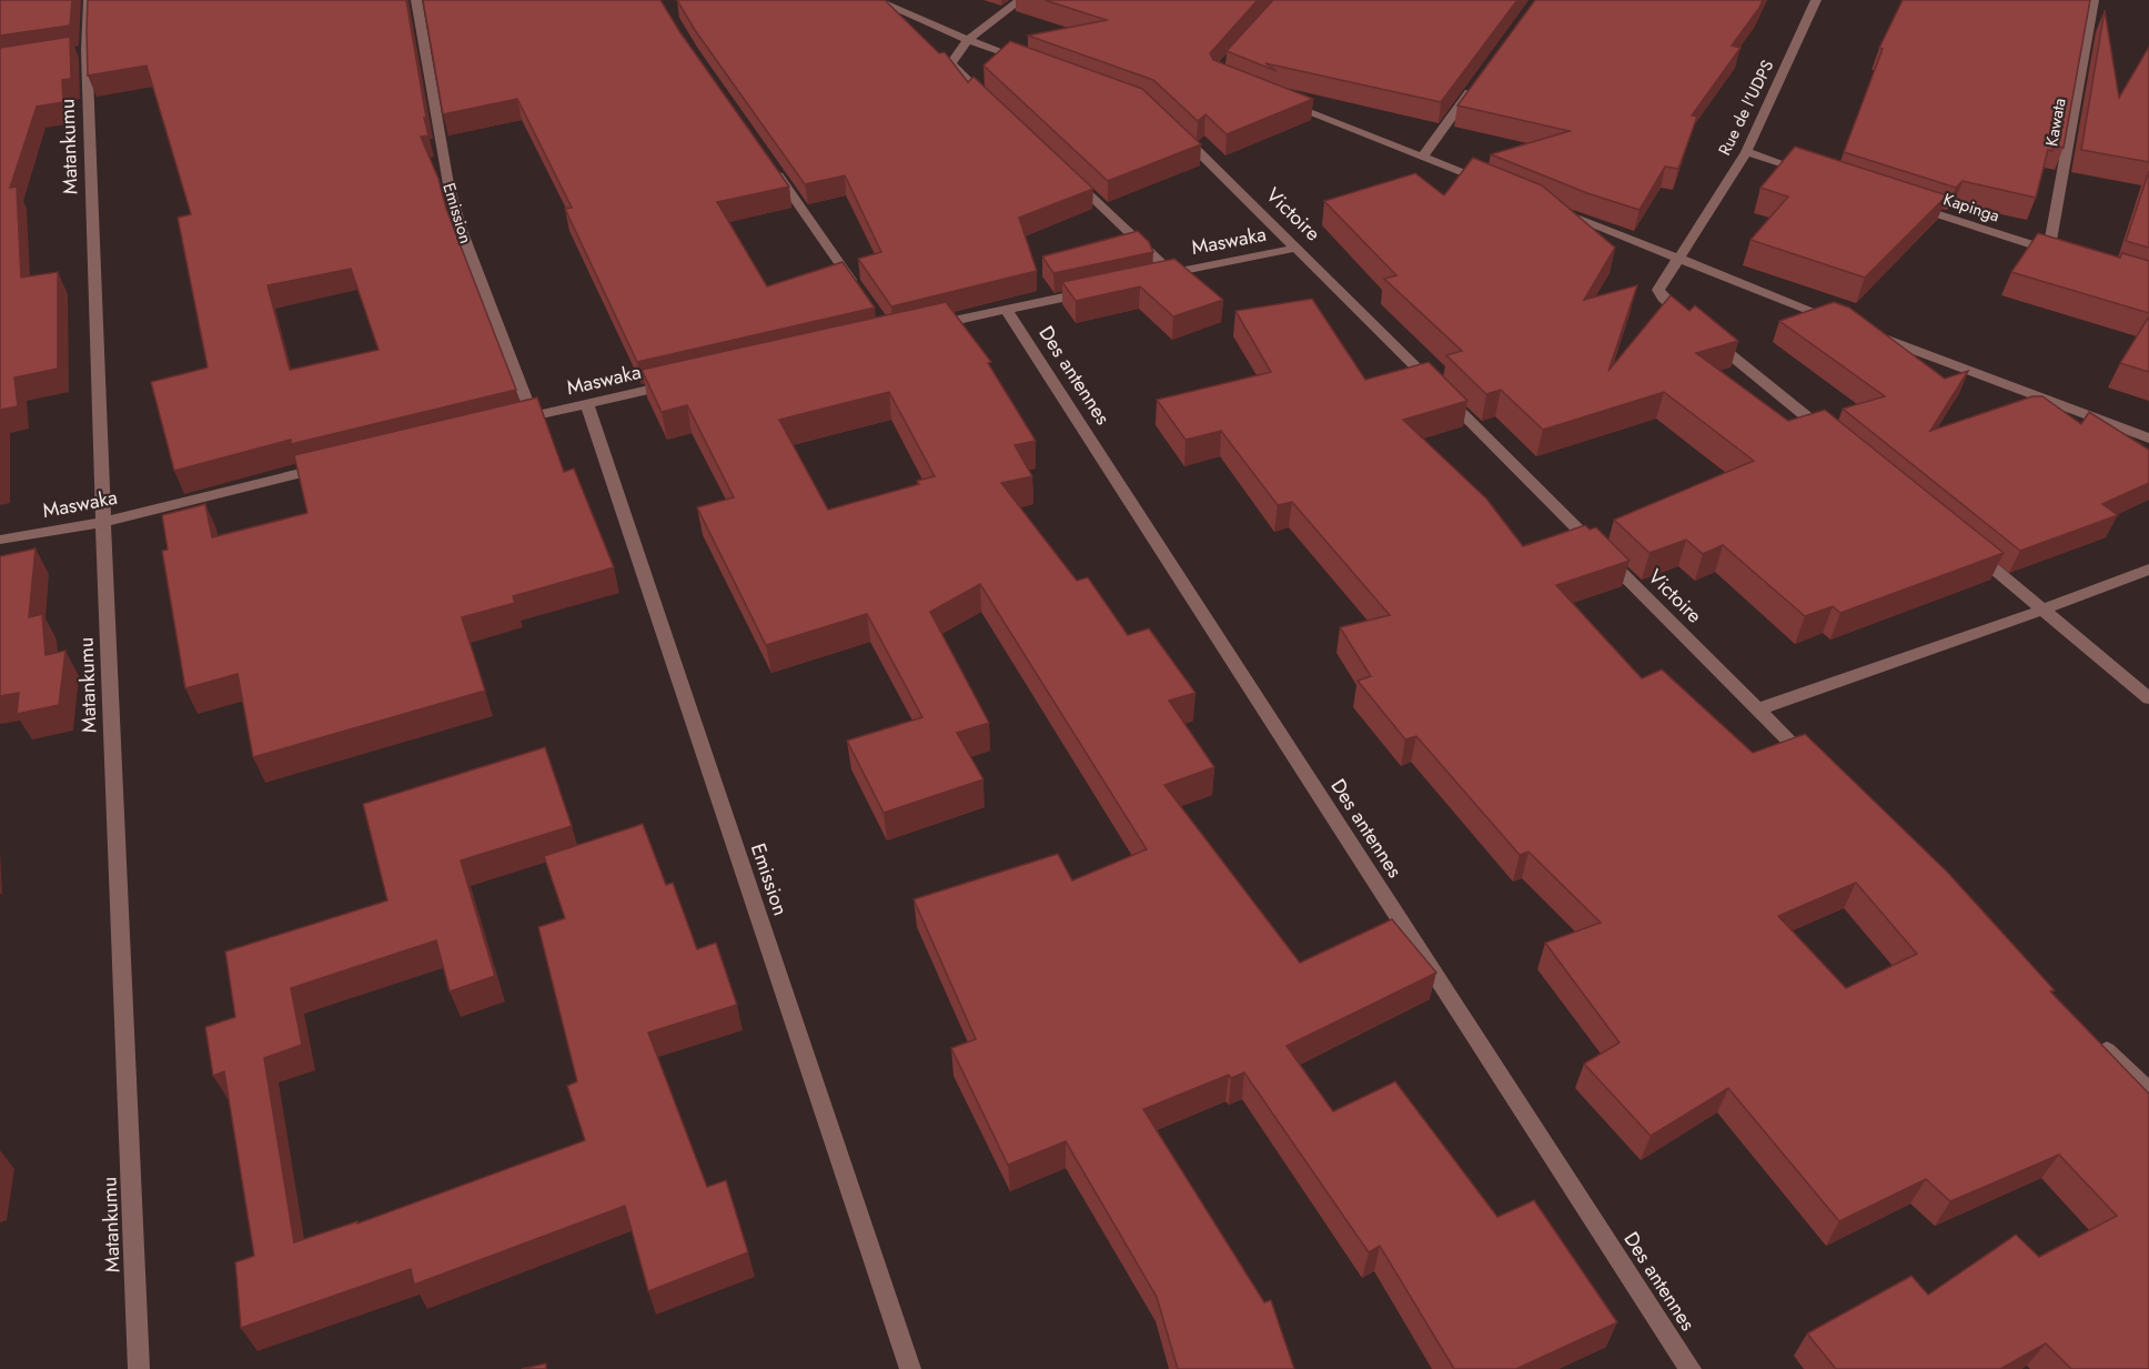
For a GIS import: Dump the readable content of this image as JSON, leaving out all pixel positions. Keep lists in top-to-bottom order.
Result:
{
  "streets": {
    "street": [
      "Rue de l'UDPS",
      "Kawata",
      "Matankumu",
      "Kapinga",
      "Emission",
      "Victoire",
      "Maswaka",
      "Des antennes"
    ]
  },
  "crossings": [
    ["Kawata", "Kapinga"],
    ["Matankumu", "Maswaka"],
    ["Emission", "Maswaka"],
    ["Victoire", "Maswaka"]
  ]
}
